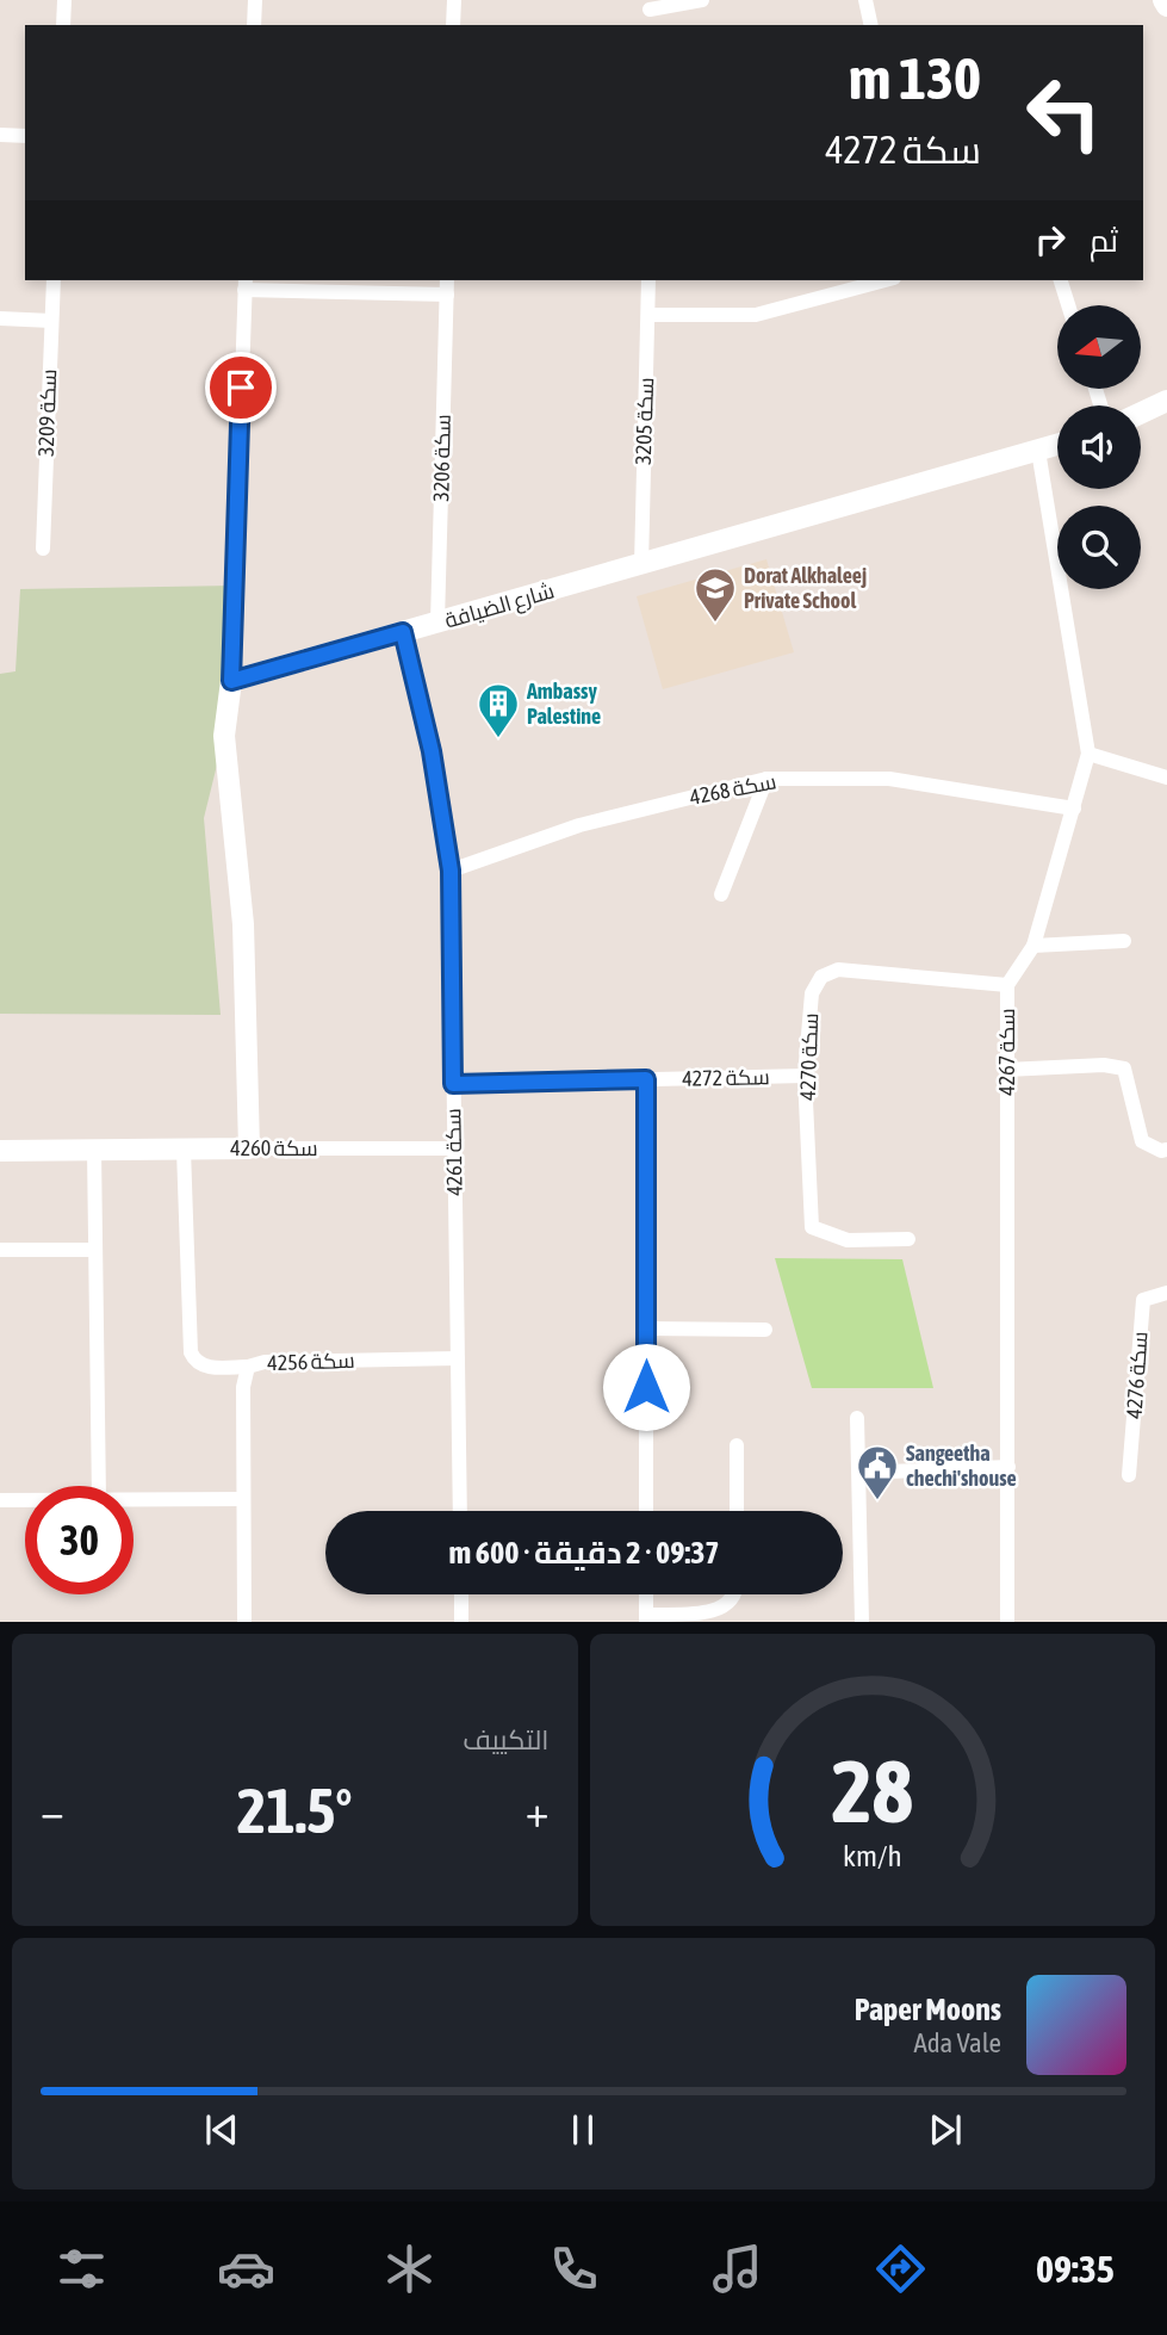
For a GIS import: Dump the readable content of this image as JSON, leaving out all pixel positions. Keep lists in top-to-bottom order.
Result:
{
  "streets": {
    "street": [
      "سكة 3209",
      "سكة 3205",
      "سكة 3206",
      "شارع الضيافة",
      "سكة 4268",
      "سكة 4267",
      "سكة 4270",
      "سكة 4272",
      "سكة 4260",
      "سكة 4261",
      "سكة 4256",
      "سكة 4276"
    ]
  },
  "crossings": [
    ["سكة 3205", "شارع الضيافة"],
    ["سكة 3206", "شارع الضيافة"],
    ["شارع الضيافة", "سكة 4267"],
    ["شارع الضيافة", "سكة 4261"],
    ["سكة 4268", "سكة 4267"],
    ["سكة 4268", "سكة 4261"],
    ["سكة 4267", "سكة 4270"],
    ["سكة 4270", "سكة 4272"],
    ["سكة 4272", "سكة 4261"],
    ["سكة 4260", "سكة 4261"],
    ["سكة 4261", "سكة 4256"]
  ],
  "places": {
    "school or university": ["Dorat Alkhaleej Private School"],
    "building": ["Ambassy Palestine"],
    "public building": ["Sangeetha chechi'shouse"]
  },
  "north": "left",
  "page": {
    "turn": ["130 m", "سكة 4272"],
    "then": "ثم",
    "limit": "30",
    "trip": "09:37 · 2 دقيقة · 600 m",
    "tile": "التكييف",
    "heat": ["−", "21.5°", "+"],
    "song": ["Paper Moons", "Ada Vale"],
    "tabs": "09:35",
    "gauge": ["28", "km/h"]
  }
}
